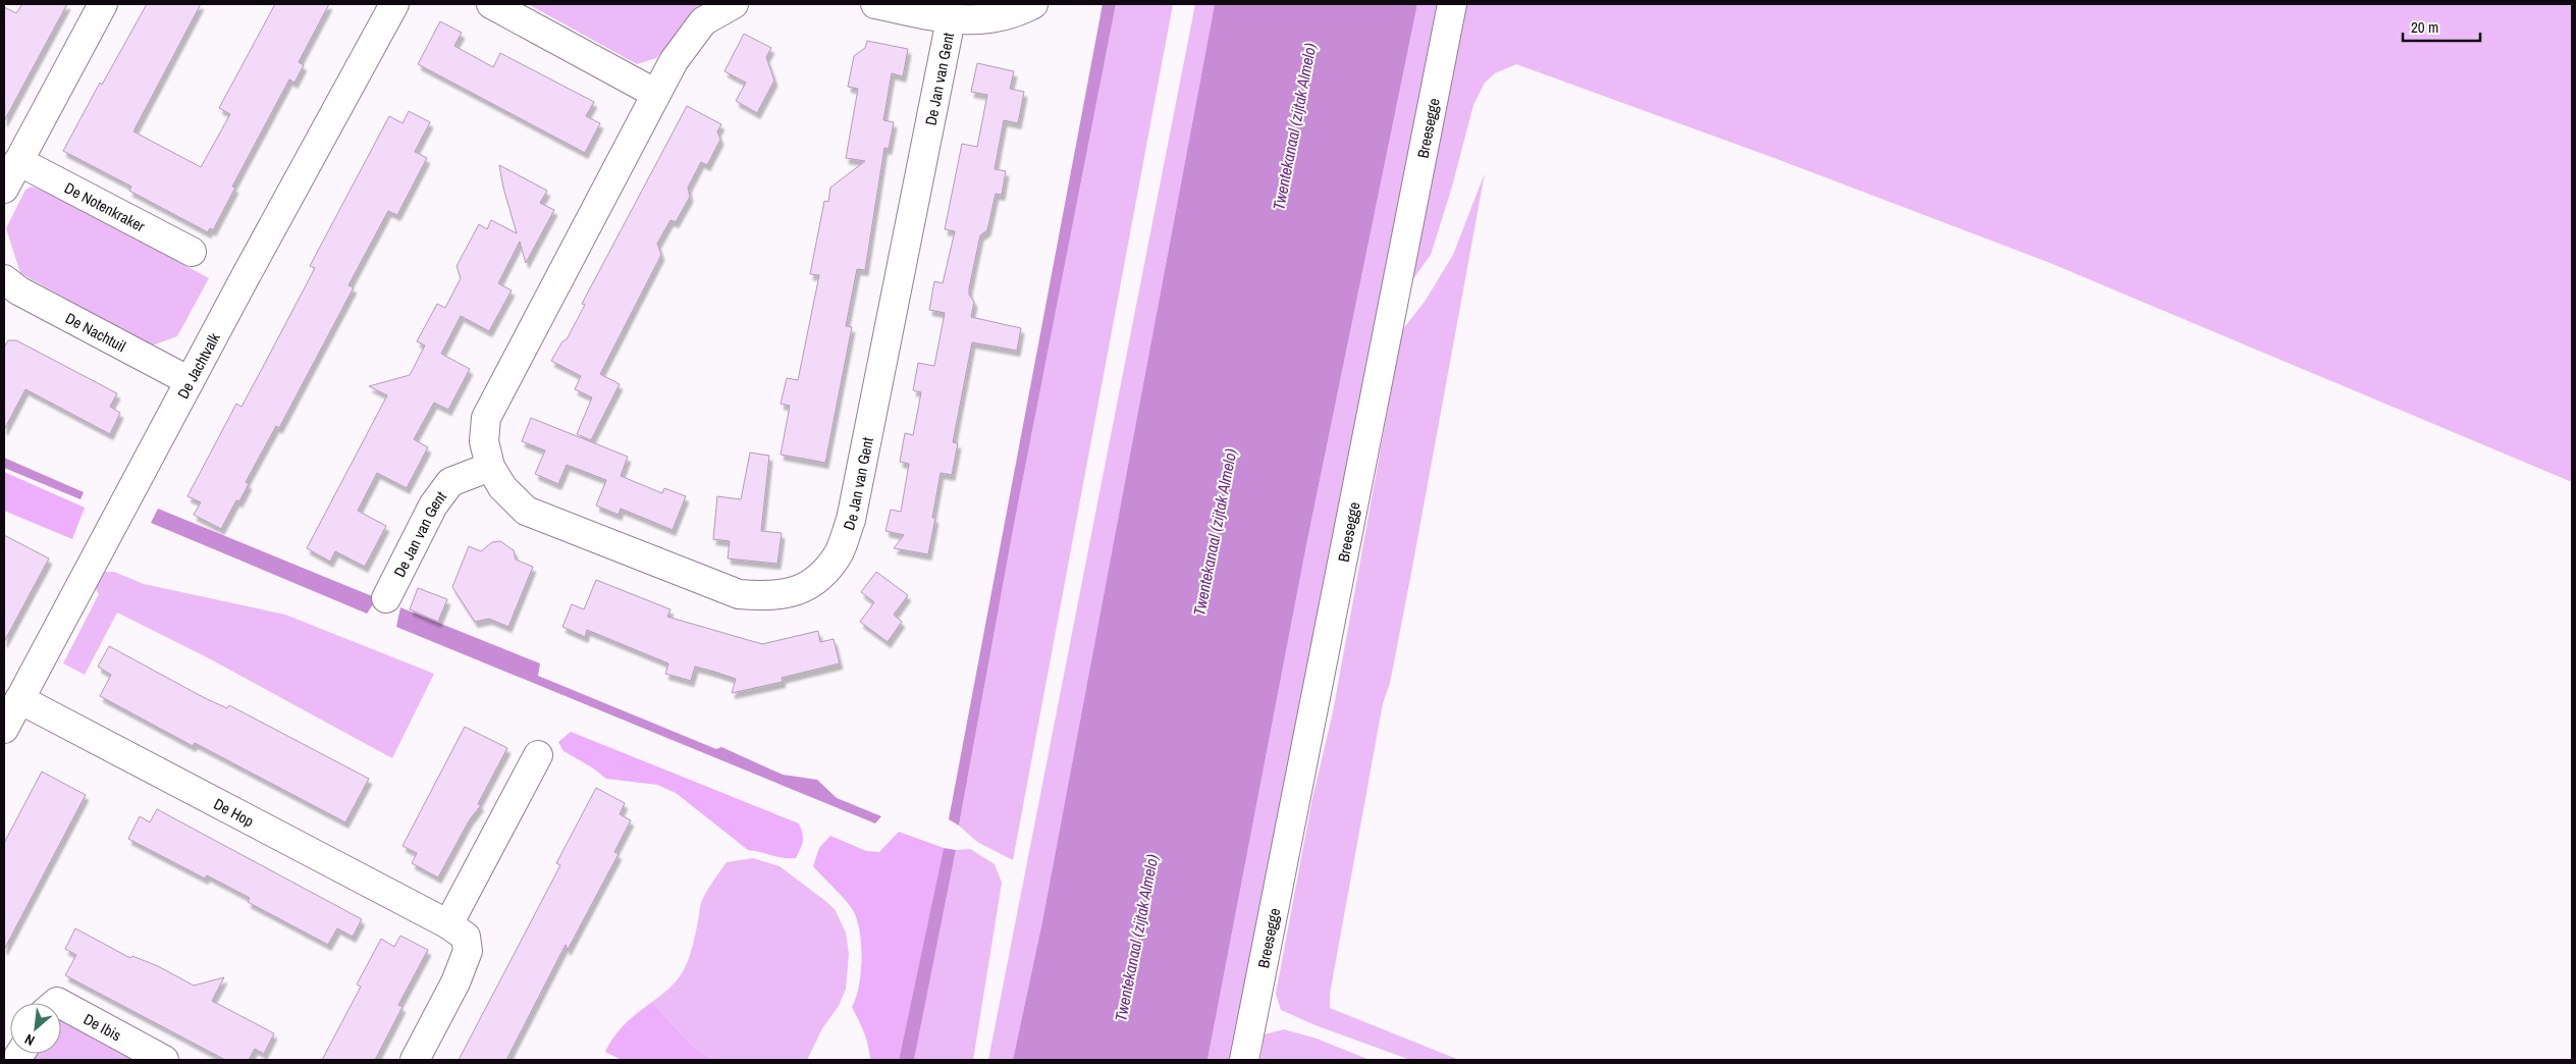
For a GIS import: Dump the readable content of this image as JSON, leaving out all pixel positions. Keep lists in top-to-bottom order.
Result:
{
  "streets": {
    "street": [
      "De Jan van Gent",
      "Breesegge",
      "De Notenkraker",
      "De Nachtuil",
      "De Jachtvalk",
      "De Hop",
      "De Ibis"
    ]
  },
  "crossings": [
    ["De Nachtuil", "De Jachtvalk"],
    ["De Jachtvalk", "De Hop"]
  ],
  "water": ["Twentekanaal (zijtak Almelo)"],
  "scale_bar": "20 m",
  "north": "bottom left"
}
